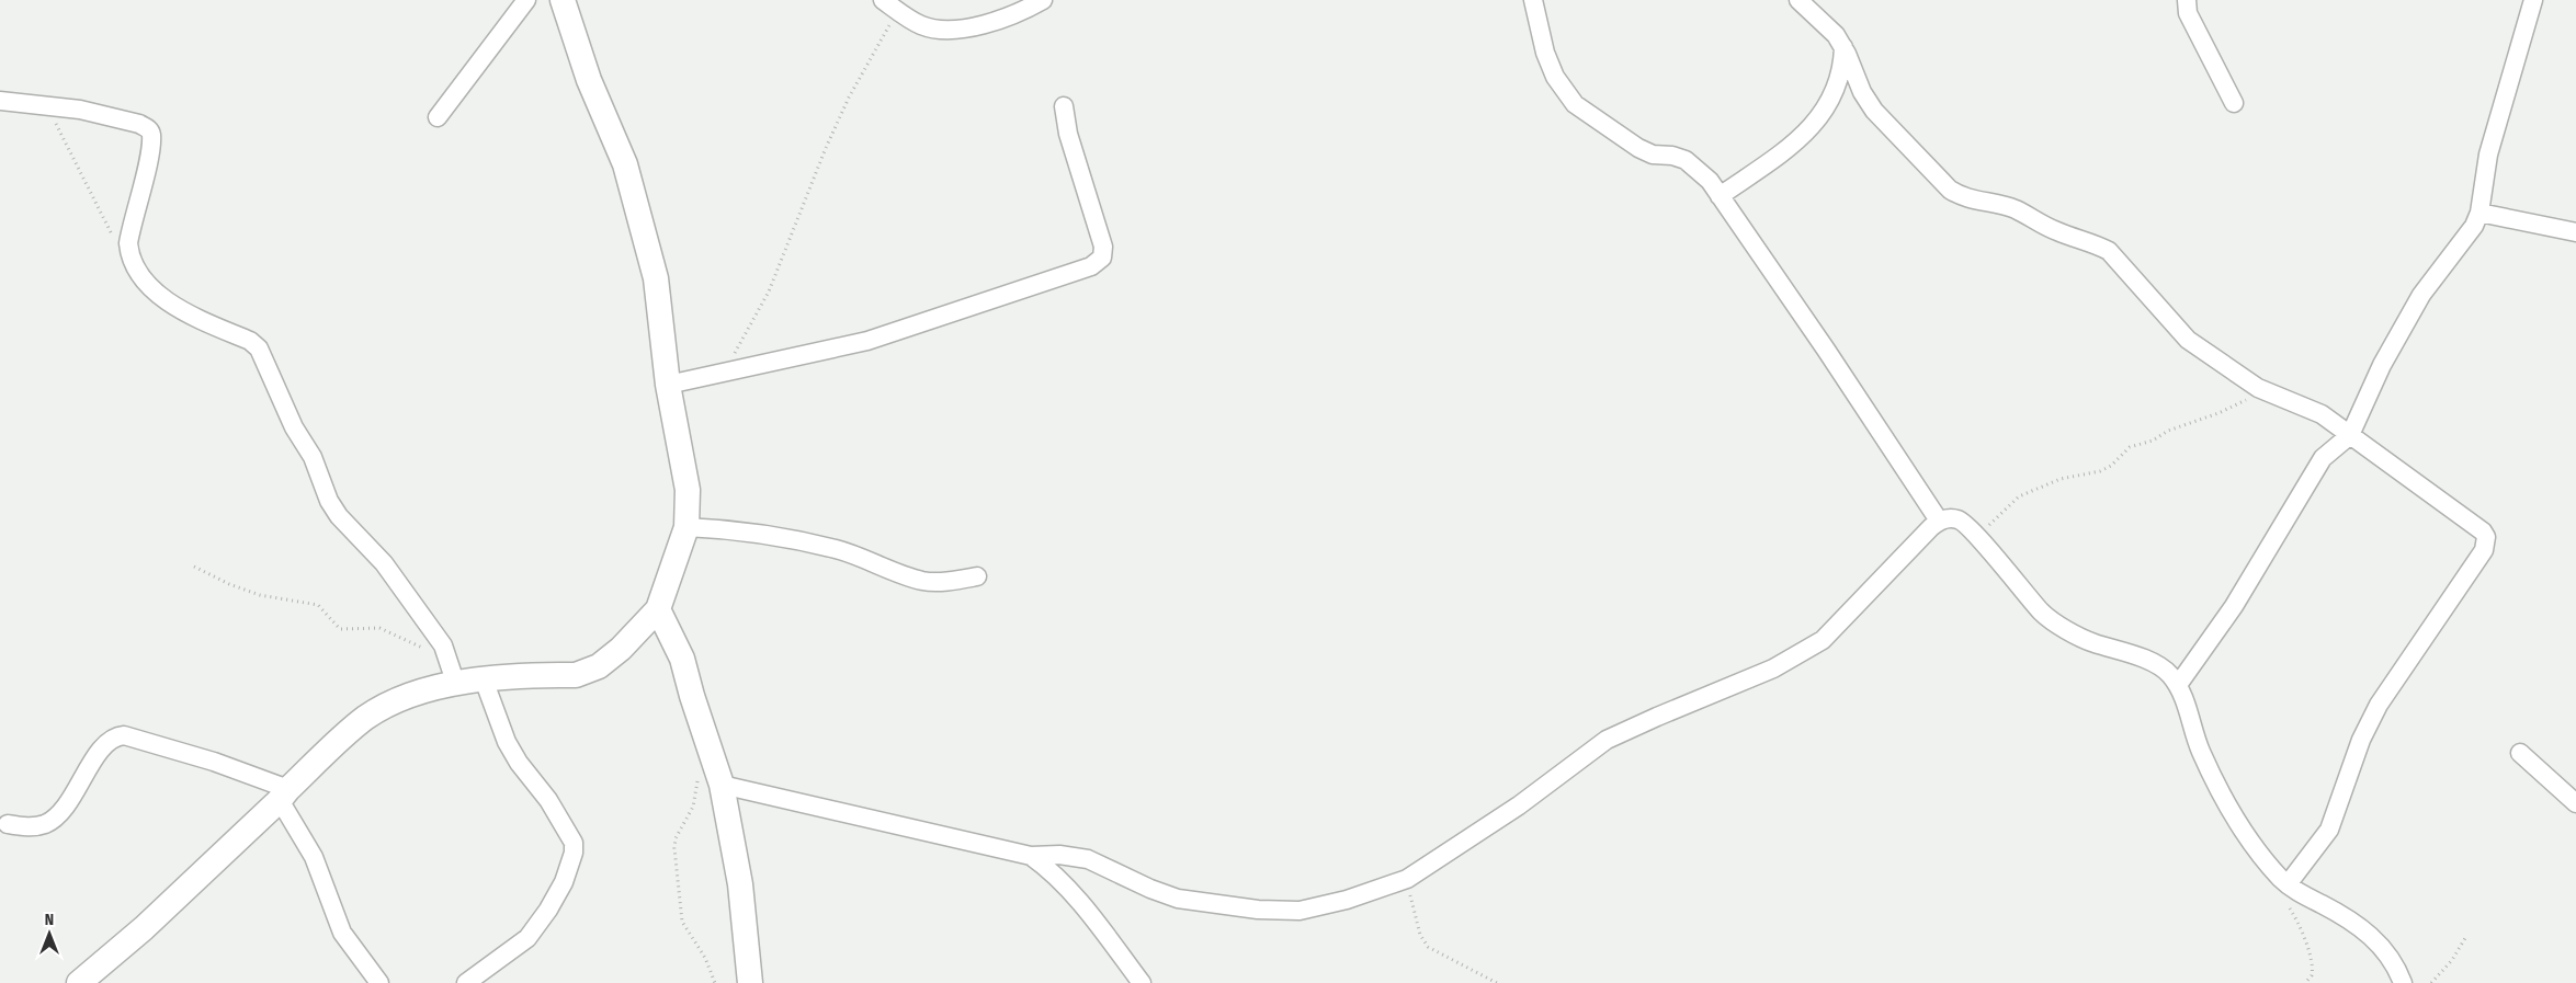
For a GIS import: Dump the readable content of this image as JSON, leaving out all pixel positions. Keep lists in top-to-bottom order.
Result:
{
  "north": "top"
}
